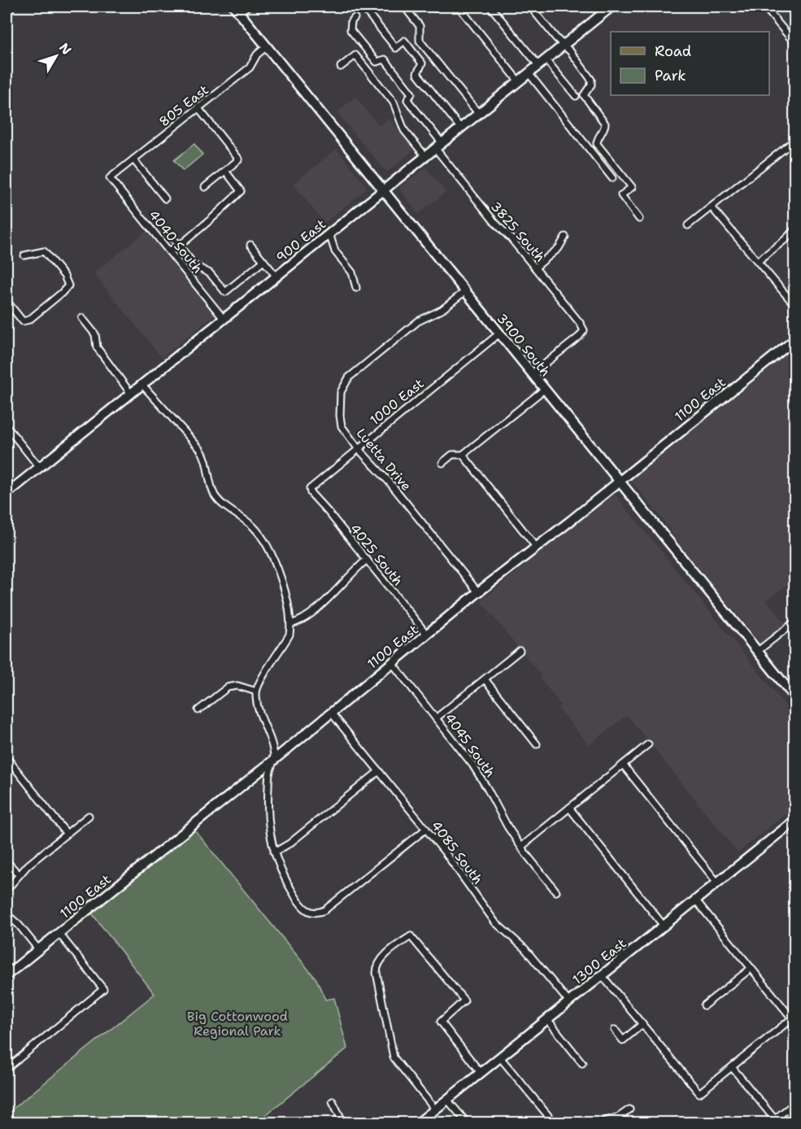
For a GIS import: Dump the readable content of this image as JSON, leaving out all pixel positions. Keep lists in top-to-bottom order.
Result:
{
  "streets": {
    "main road": [
      "900 East",
      "3900 South",
      "1100 East",
      "1300 East"
    ],
    "street": [
      "805 East",
      "3825 South",
      "4040 South",
      "1000 East",
      "Luetta Drive",
      "4025 South",
      "4045 South",
      "4085 South"
    ]
  },
  "crossings": [
    ["805 East", "4040 South"],
    ["805 East", "3900 South"],
    ["3825 South", "900 East"],
    ["3825 South", "3900 South"],
    ["900 East", "4040 South"],
    ["900 East", "3900 South"],
    ["3900 South", "1100 East"],
    ["3900 South", "1000 East"],
    ["3900 South", "Luetta Drive"],
    ["1100 East", "Luetta Drive"],
    ["1100 East", "4025 South"],
    ["1100 East", "4045 South"],
    ["1100 East", "4085 South"],
    ["1000 East", "Luetta Drive"],
    ["1000 East", "4025 South"],
    ["4085 South", "1300 East"]
  ],
  "parks": ["Big Cottonwood Regional Park"],
  "legend": ["Road", "Park"],
  "north": "top right"
}
